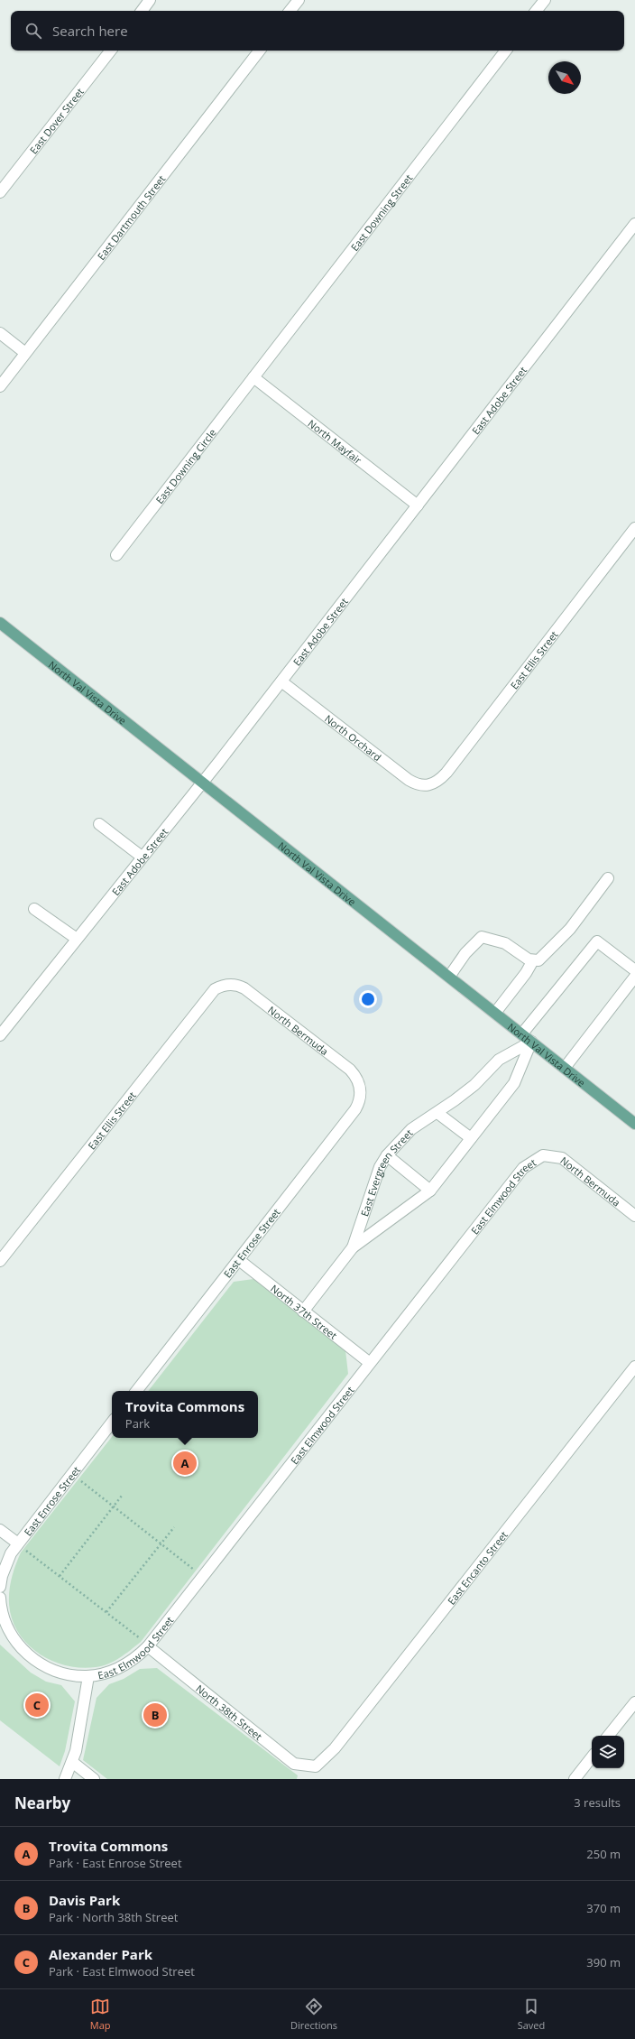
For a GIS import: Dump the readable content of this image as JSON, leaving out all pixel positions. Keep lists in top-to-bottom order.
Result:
{
  "streets": {
    "main road": ["North Val Vista Drive"],
    "street": [
      "East Dover Street",
      "East Downing Street",
      "East Dartmouth Street",
      "East Adobe Street",
      "North Mayfair",
      "East Downing Circle",
      "East Ellis Street",
      "North Orchard",
      "North Bermuda",
      "East Evergreen Street",
      "East Elmwood Street",
      "East Enrose Street",
      "North 37th Street",
      "East Encanto Street",
      "North 38th Street"
    ]
  },
  "crossings": [
    ["East Downing Street", "North Mayfair"],
    ["East Downing Street", "East Downing Circle"],
    ["East Adobe Street", "North Mayfair"],
    ["East Adobe Street", "North Val Vista Drive"],
    ["East Adobe Street", "North Orchard"],
    ["North Mayfair", "East Downing Circle"],
    ["East Ellis Street", "North Orchard"],
    ["East Ellis Street", "North Bermuda"],
    ["North Val Vista Drive", "East Evergreen Street"],
    ["North Bermuda", "East Elmwood Street"],
    ["North Bermuda", "East Enrose Street"],
    ["East Evergreen Street", "North 37th Street"],
    ["East Elmwood Street", "North 37th Street"],
    ["East Elmwood Street", "North 38th Street"],
    ["East Enrose Street", "North 37th Street"],
    ["East Encanto Street", "North 38th Street"]
  ],
  "north": "bottom right",
  "page": {
    "search": "Search here",
    "popup": ["Trovita Commons", "Park"],
    "pins": ["A", "C", "B"],
    "heading": ["Nearby", "3 results"],
    "list": [
      {
        "mark": "A",
        "name": "Trovita Commons",
        "note": "Park · East Enrose Street",
        "value": "250 m"
      },
      {
        "mark": "B",
        "name": "Davis Park",
        "note": "Park · North 38th Street",
        "value": "370 m"
      },
      {
        "mark": "C",
        "name": "Alexander Park",
        "note": "Park · East Elmwood Street",
        "value": "390 m"
      }
    ],
    "nav": ["Map", "Directions", "Saved"]
  }
}
